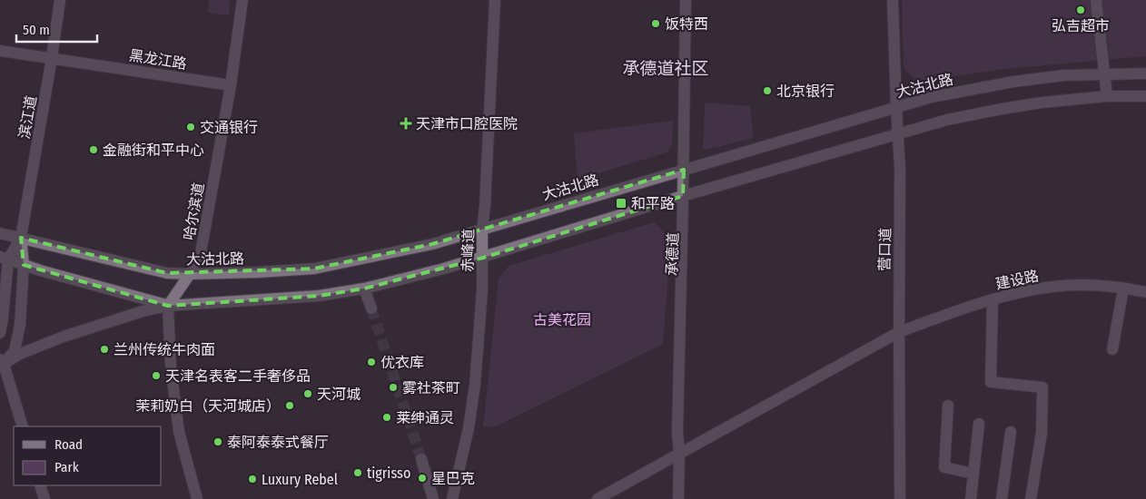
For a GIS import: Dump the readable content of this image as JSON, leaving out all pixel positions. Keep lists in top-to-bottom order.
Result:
{
  "streets": {
    "street": [
      "黑龙江路",
      "大沽北路",
      "滨江道",
      "哈尔滨道",
      "营口道",
      "赤峰道",
      "承德道",
      "建设路"
    ]
  },
  "crossings": [
    ["黑龙江路", "滨江道"],
    ["黑龙江路", "哈尔滨道"],
    ["大沽北路", "滨江道"],
    ["大沽北路", "哈尔滨道"],
    ["大沽北路", "营口道"],
    ["大沽北路", "赤峰道"],
    ["大沽北路", "承德道"],
    ["营口道", "建设路"]
  ],
  "districts": ["承德道社区"],
  "parks": ["古美花园"],
  "places": {
    "other": [
      "弘吉超市",
      "饭特西",
      "北京银行",
      "交通银行",
      "金融街和平中心",
      "兰州传统牛肉面",
      "优衣库",
      "天津名表客二手奢侈品",
      "雾社茶町",
      "天河城",
      "茉莉奶白（天河城店）",
      "莱绅通灵",
      "泰阿泰泰式餐厅",
      "tigrisso",
      "星巴克",
      "Luxury Rebel"
    ],
    "health": ["天津市口腔医院"],
    "transit": ["和平路"]
  },
  "legend": ["Road", "Park"],
  "scale_bar": "50 m"
}
